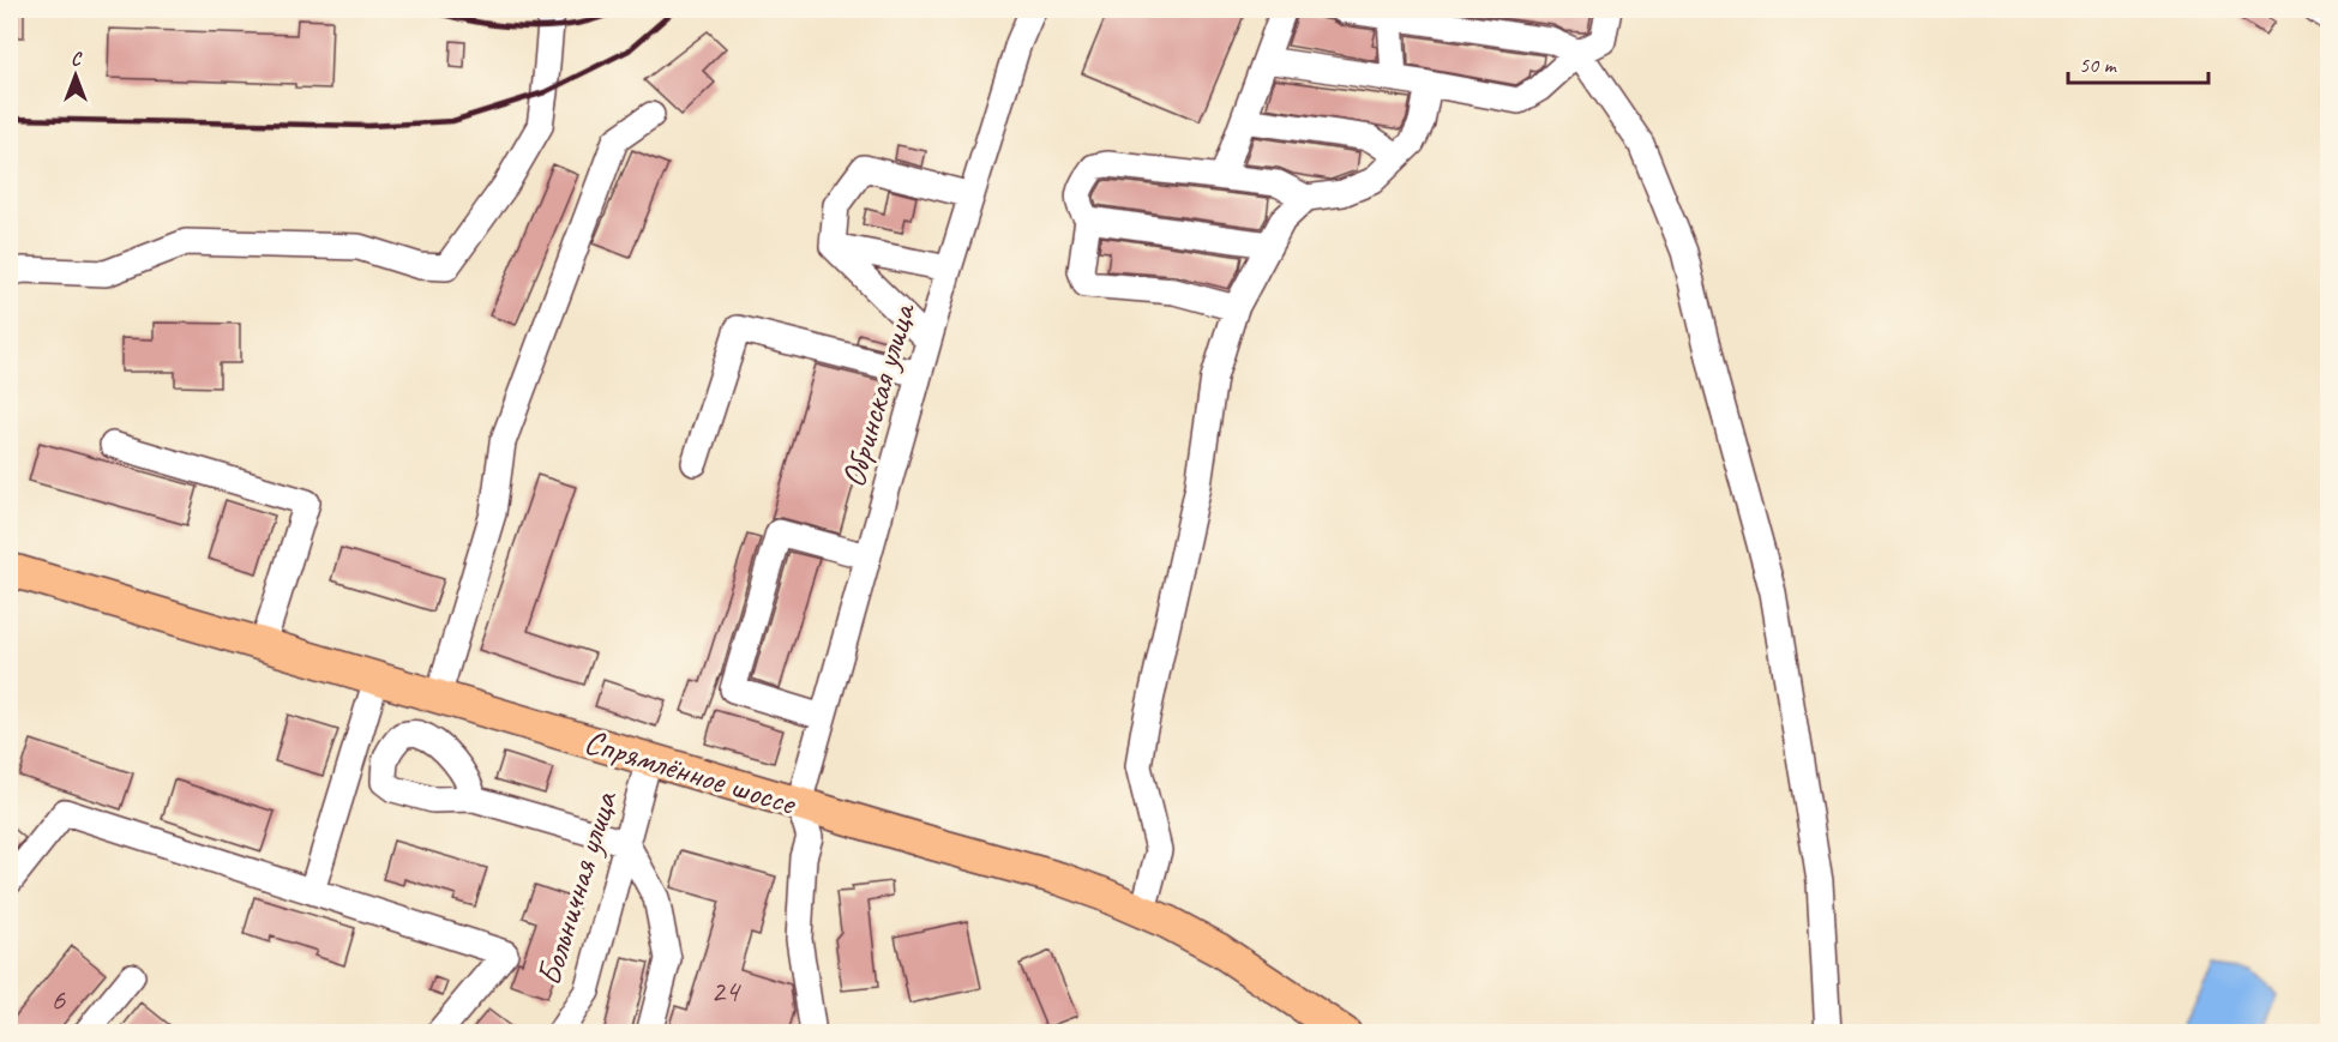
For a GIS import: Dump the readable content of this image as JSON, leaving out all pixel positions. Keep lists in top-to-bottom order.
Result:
{
  "streets": {
    "main road": ["Спрямлённое шоссе"],
    "street": ["Обринская улица", "Больничная улица"]
  },
  "crossings": [
    ["Обринская улица", "Спрямлённое шоссе"],
    ["Спрямлённое шоссе", "Больничная улица"]
  ],
  "house_numbers": ["24", "6"],
  "scale_bar": "50 m",
  "north": "top"
}
